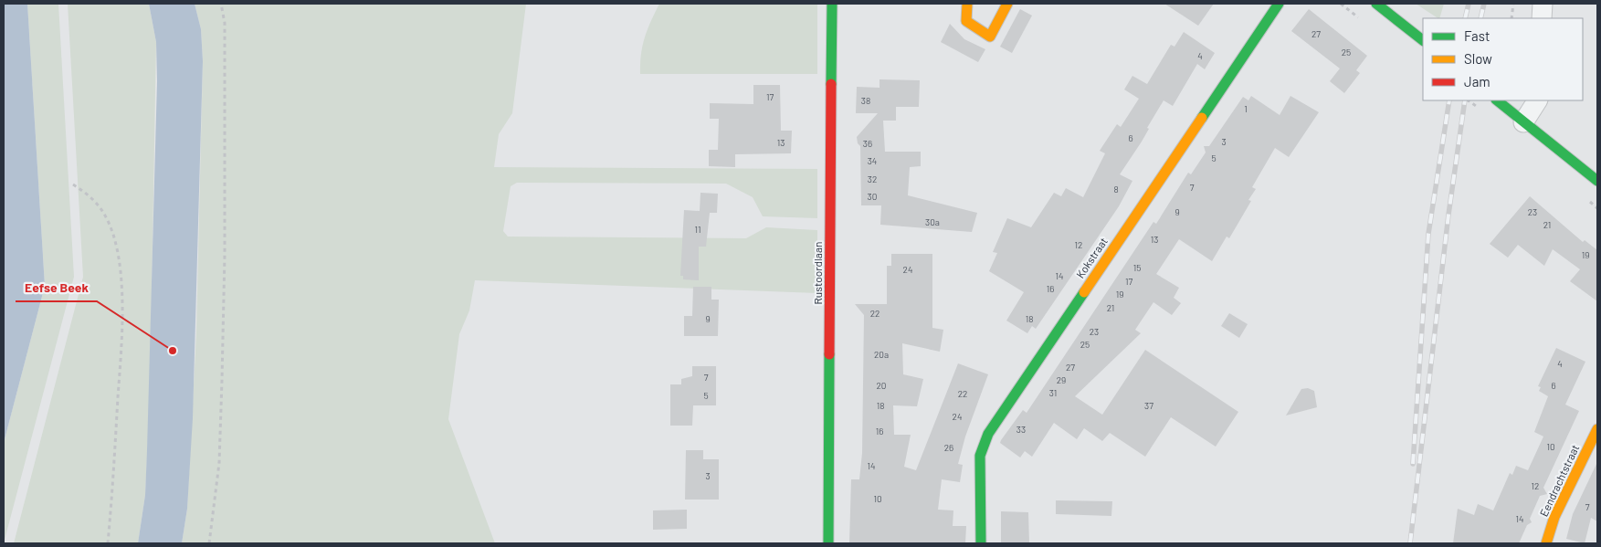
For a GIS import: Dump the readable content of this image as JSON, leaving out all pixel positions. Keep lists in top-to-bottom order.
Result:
{
  "streets": {
    "street": ["Kokstraat", "Rustoordlaan", "Eendrachtstraat"]
  },
  "places": ["Eefse Beek"],
  "house_numbers": [
    "27",
    "25",
    "4",
    "17",
    "38",
    "1",
    "6",
    "3",
    "13",
    "36",
    "5",
    "34",
    "32",
    "7",
    "8",
    "30",
    "9",
    "23",
    "30a",
    "21",
    "11",
    "13",
    "12",
    "19",
    "15",
    "24",
    "14",
    "17",
    "16",
    "19",
    "21",
    "22",
    "9",
    "18",
    "23",
    "25",
    "20a",
    "4",
    "27",
    "7",
    "29",
    "20",
    "6",
    "31",
    "22",
    "5",
    "18",
    "37",
    "24",
    "33",
    "16",
    "10",
    "26",
    "14",
    "3",
    "12",
    "10",
    "7",
    "14"
  ],
  "legend": ["Fast", "Slow", "Jam"]
}
